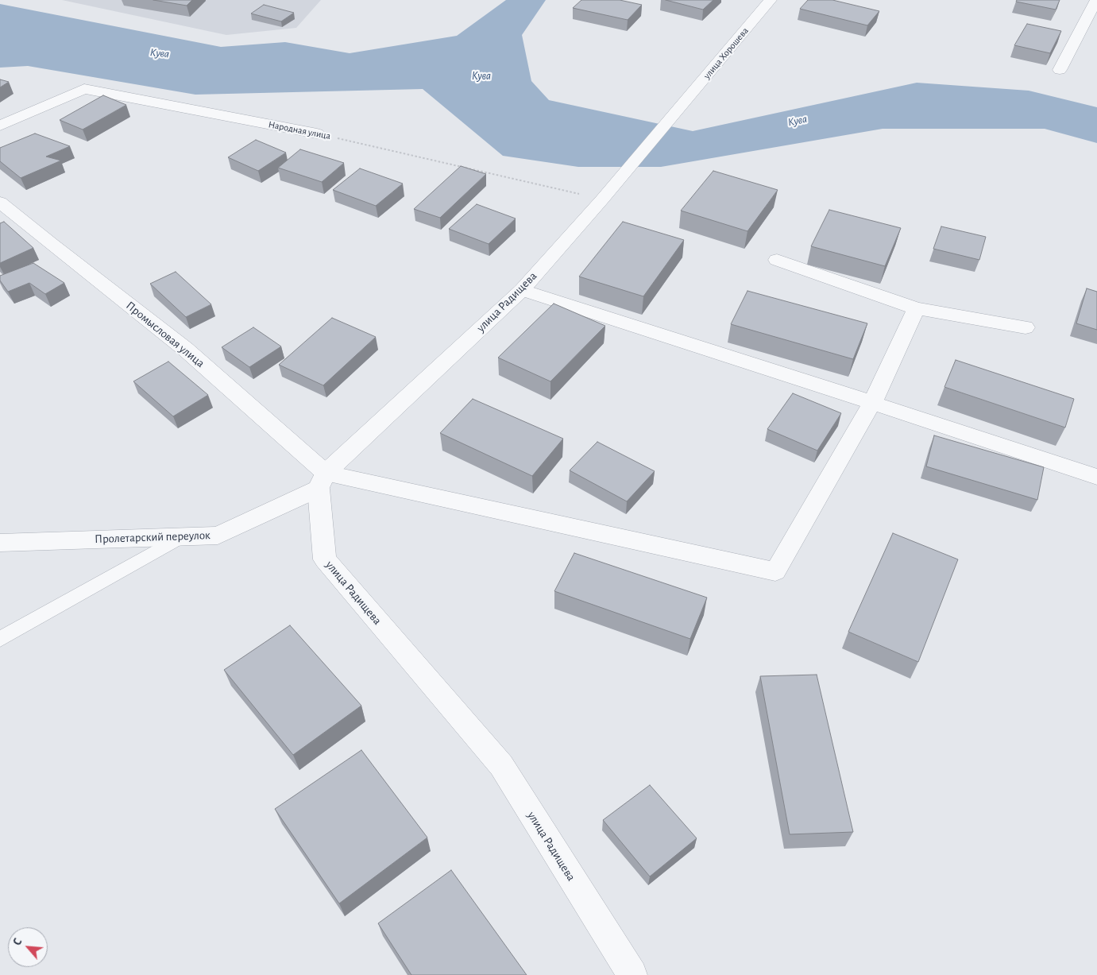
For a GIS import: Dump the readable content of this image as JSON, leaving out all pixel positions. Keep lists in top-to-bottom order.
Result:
{
  "streets": {
    "street": [
      "улица Хорошева",
      "Народная улица",
      "улица Радищева",
      "Промысловая улица",
      "Пролетарский переулок"
    ]
  },
  "crossings": [
    ["улица Хорошева", "Народная улица"],
    ["улица Хорошева", "улица Радищева"],
    ["Народная улица", "улица Радищева"],
    ["улица Радищева", "Промысловая улица"],
    ["улица Радищева", "Пролетарский переулок"],
    ["Промысловая улица", "Пролетарский переулок"]
  ],
  "water": ["Кува"],
  "north": "top left"
}
